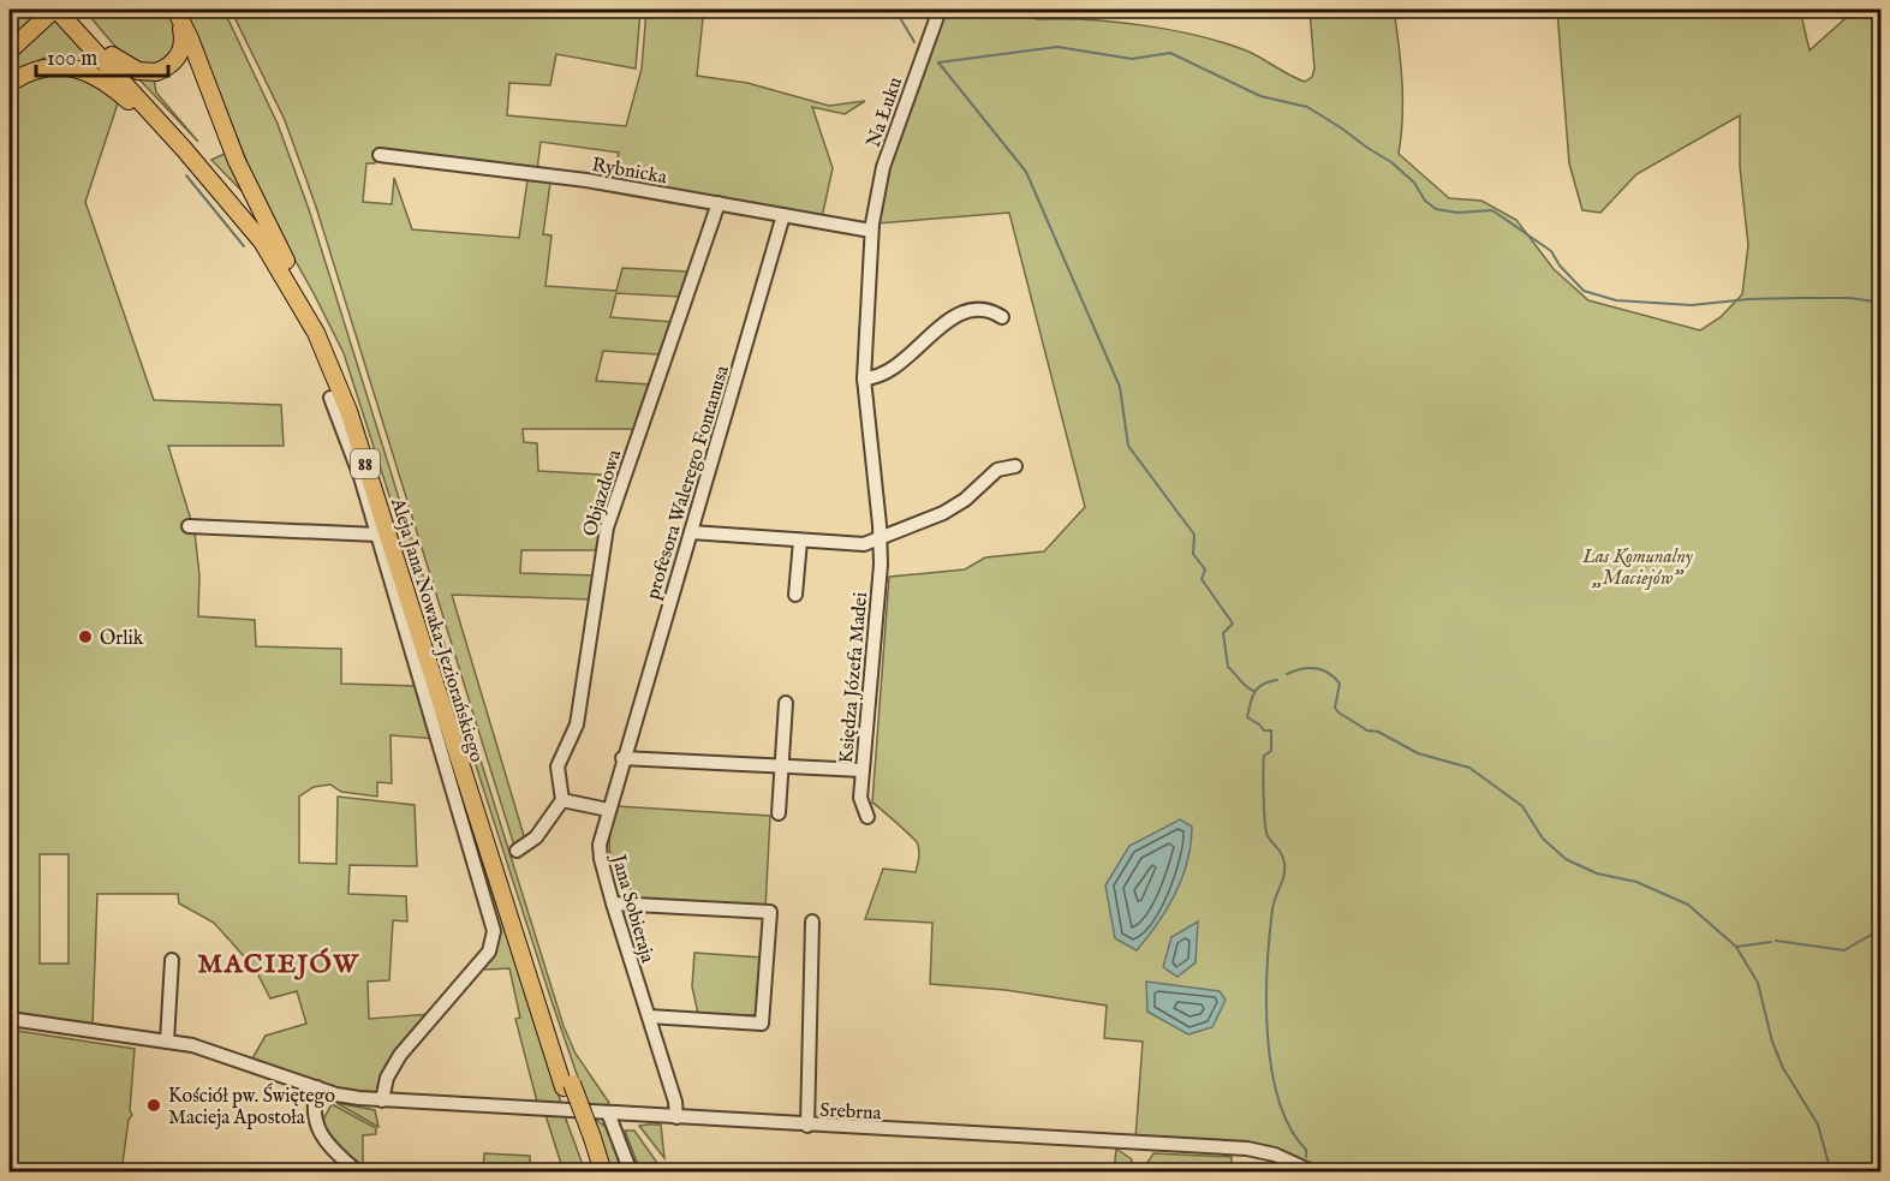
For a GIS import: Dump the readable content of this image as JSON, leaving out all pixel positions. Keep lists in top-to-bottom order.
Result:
{
  "streets": {
    "main road": ["88", "Aleja Jana Nowaka-Jeziorańskiego"],
    "street": [
      "Na Łuku",
      "Rybnicka",
      "profesora Walerego Fontanusa",
      "Objazdowa",
      "Księdza Józefa Madei",
      "Jana Sobieraja",
      "Srebrna"
    ]
  },
  "crossings": [
    ["Na Łuku", "Rybnicka"],
    ["Na Łuku", "Księdza Józefa Madei"],
    ["Rybnicka", "profesora Walerego Fontanusa"],
    ["Rybnicka", "Objazdowa"],
    ["Rybnicka", "Księdza Józefa Madei"],
    ["profesora Walerego Fontanusa", "Jana Sobieraja"],
    ["Jana Sobieraja", "Srebrna"]
  ],
  "districts": ["MACIEJÓW"],
  "parks": ["Las Komunalny „Maciejów”"],
  "places": ["Orlik", "Kościół pw. Świętego Macieja Apostoła"],
  "scale_bar": "100 m"
}
